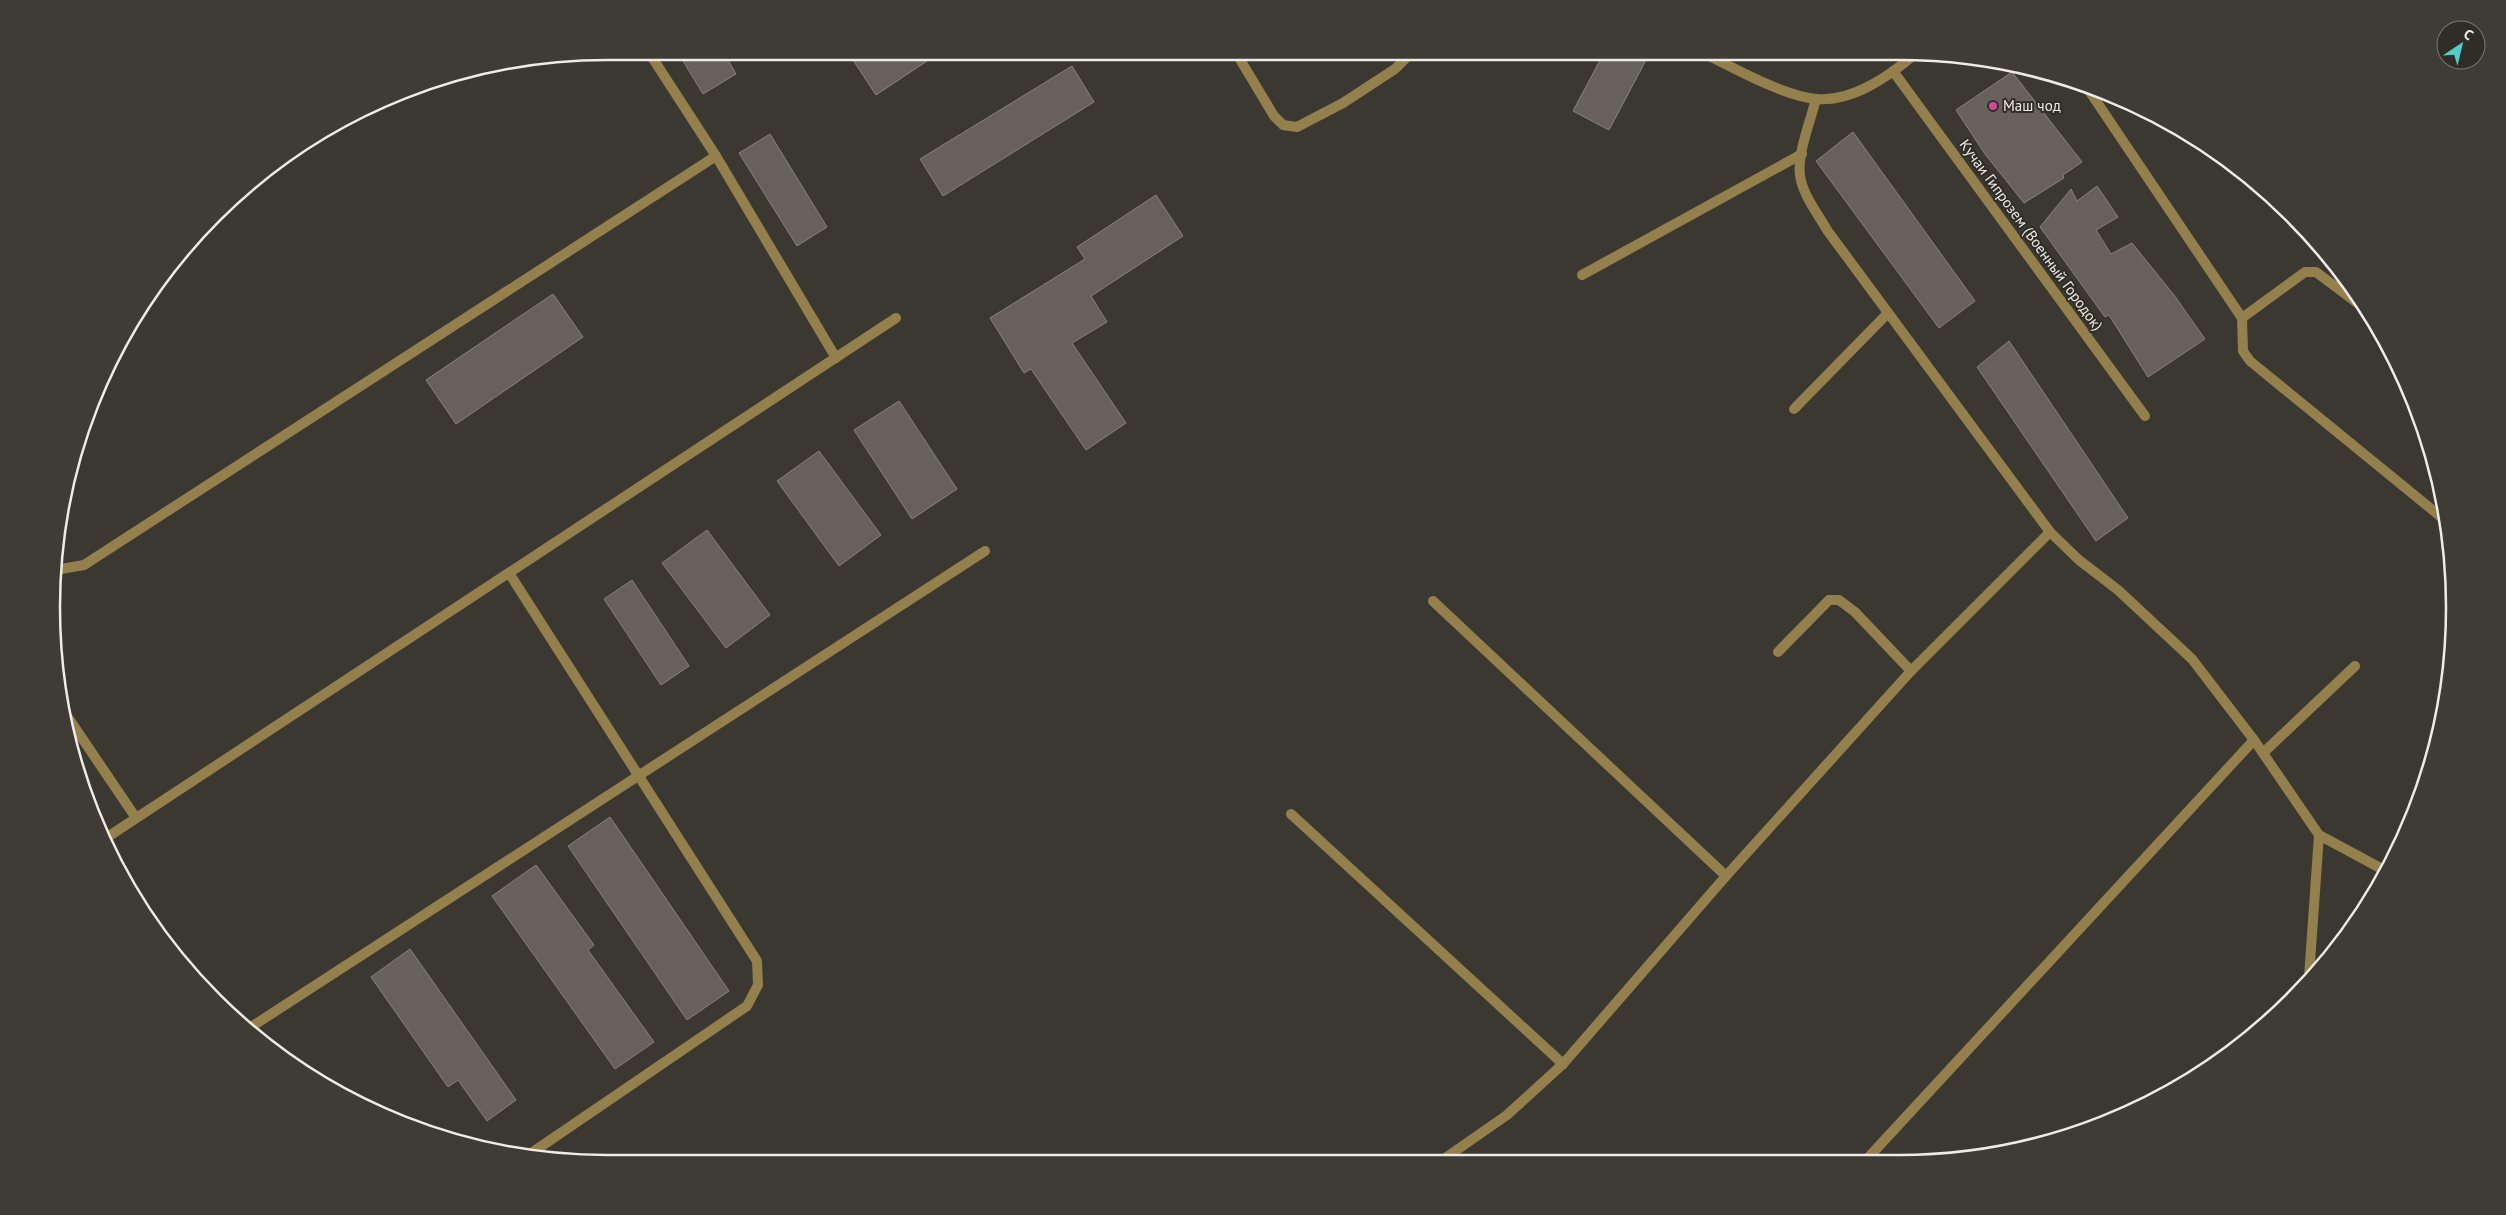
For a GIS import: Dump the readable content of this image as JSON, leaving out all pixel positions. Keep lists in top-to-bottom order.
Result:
{
  "streets": {
    "street": ["Кучаи Гипрозем (Военный Городок)"]
  },
  "places": ["Маш чод"],
  "north": "top right"
}
